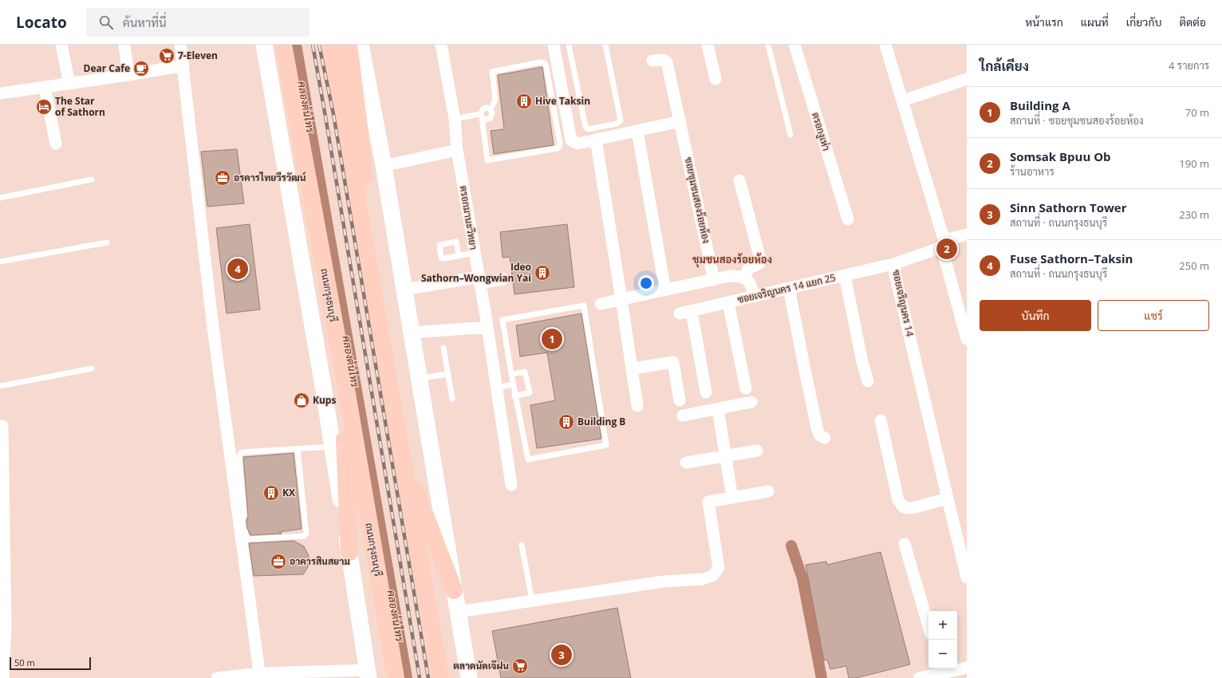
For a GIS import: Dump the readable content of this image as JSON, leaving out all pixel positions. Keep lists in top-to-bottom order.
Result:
{
  "streets": {
    "main road": ["ถนนกรุงธนบุรี"],
    "street": [
      "ตรอกงูเห่า",
      "ซอยชุมชนสองร้อยห้อง",
      "ตรอกมานะวิทยา",
      "ซอยเจริญนคร 14 แยก 25",
      "ซอยเจริญนคร 14"
    ]
  },
  "crossings": [
    ["ซอยเจริญนคร 14 แยก 25", "ซอยเจริญนคร 14"]
  ],
  "districts": ["ชุมชนสองร้อยห้อง"],
  "water": ["คลองต้นไทร"],
  "places": {
    "supermarket": ["7-Eleven", "ตลาดนัดเจ๊ฝน"],
    "cafe": ["Dear Cafe"],
    "building": [
      "Hive Taksin",
      "Ideo Sathorn–Wongwian Yai",
      "Building B",
      "KX"
    ],
    "hotel": ["The Star of Sathorn"],
    "office": ["อรคารไทยวีรวัฒน์", "อาคารสินสยาม"],
    "shop": ["Kups"]
  },
  "scale_bar": "50 m",
  "page": {
    "header": "Locato",
    "search": "ค้นหาที่นี่",
    "nav": [
      "หน้าแรก",
      "แผนที่",
      "เกี่ยวกับ",
      "ติดต่อ"
    ],
    "heading": ["ใกล้เคียง", "4 รายการ"],
    "list": [
      {
        "mark": "1",
        "name": "Building A",
        "note": "สถานที่ · ซอยชุมชนสองร้อยห้อง",
        "value": "70 m"
      },
      {
        "mark": "2",
        "name": "Somsak Bpuu Ob",
        "note": "ร้านอาหาร",
        "value": "190 m"
      },
      {
        "mark": "3",
        "name": "Sinn Sathorn Tower",
        "note": "สถานที่ · ถนนกรุงธนบุรี",
        "value": "230 m"
      },
      {
        "mark": "4",
        "name": "Fuse Sathorn–Taksin",
        "note": "สถานที่ · ถนนกรุงธนบุรี",
        "value": "250 m"
      }
    ],
    "pins": [
      "2",
      "4",
      "1",
      "3"
    ],
    "buttons": ["บันทึก", "แชร์"],
    "map_buttons": ["+", "−"],
    "scale": "50 m"
  }
}
